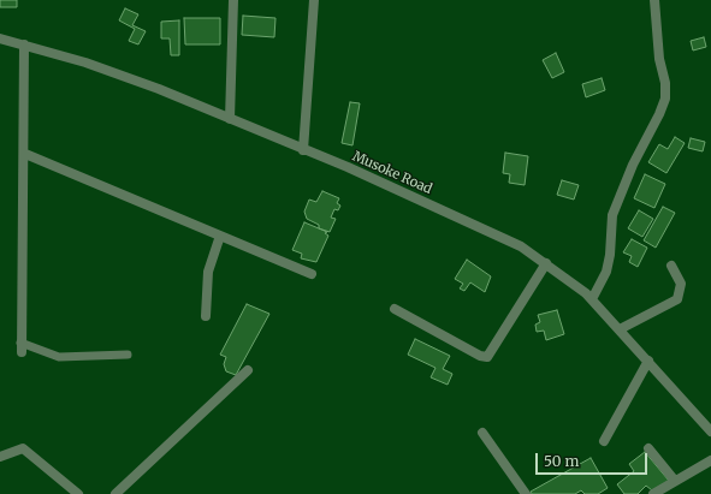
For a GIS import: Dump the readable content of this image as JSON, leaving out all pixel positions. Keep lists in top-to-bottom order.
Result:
{
  "streets": {
    "street": ["Musoke Road"]
  },
  "scale_bar": "50 m"
}
